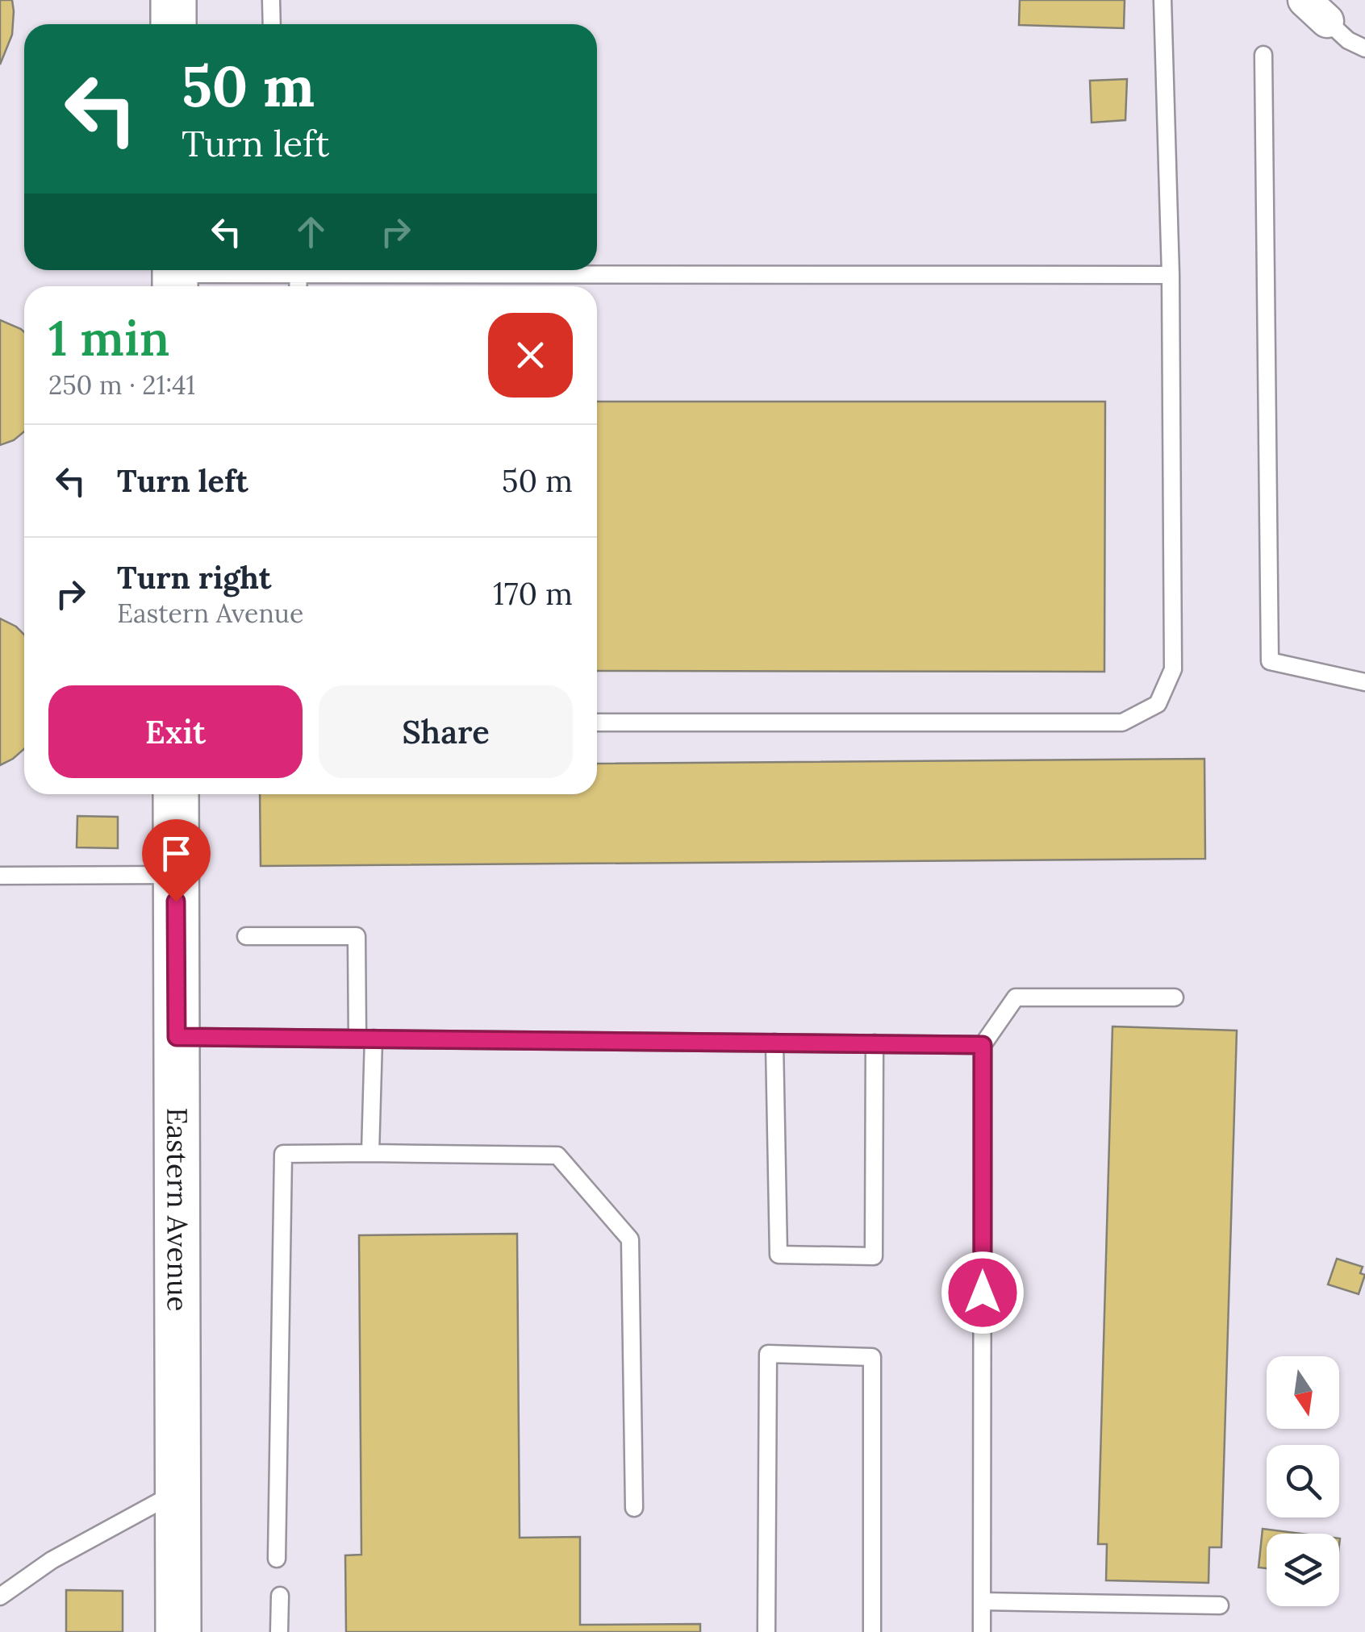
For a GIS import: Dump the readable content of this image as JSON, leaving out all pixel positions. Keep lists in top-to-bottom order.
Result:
{
  "streets": {
    "main road": ["Eastern Avenue"]
  },
  "north": "bottom",
  "page": {
    "turn": ["50 m", "Turn left"],
    "heading": ["1 min", "250 m · 21:41"],
    "list": [
      {
        "name": "Turn left",
        "value": "50 m"
      },
      {
        "name": "Turn right",
        "note": "Eastern Avenue",
        "value": "170 m"
      }
    ],
    "buttons": ["Exit", "Share"]
  }
}
